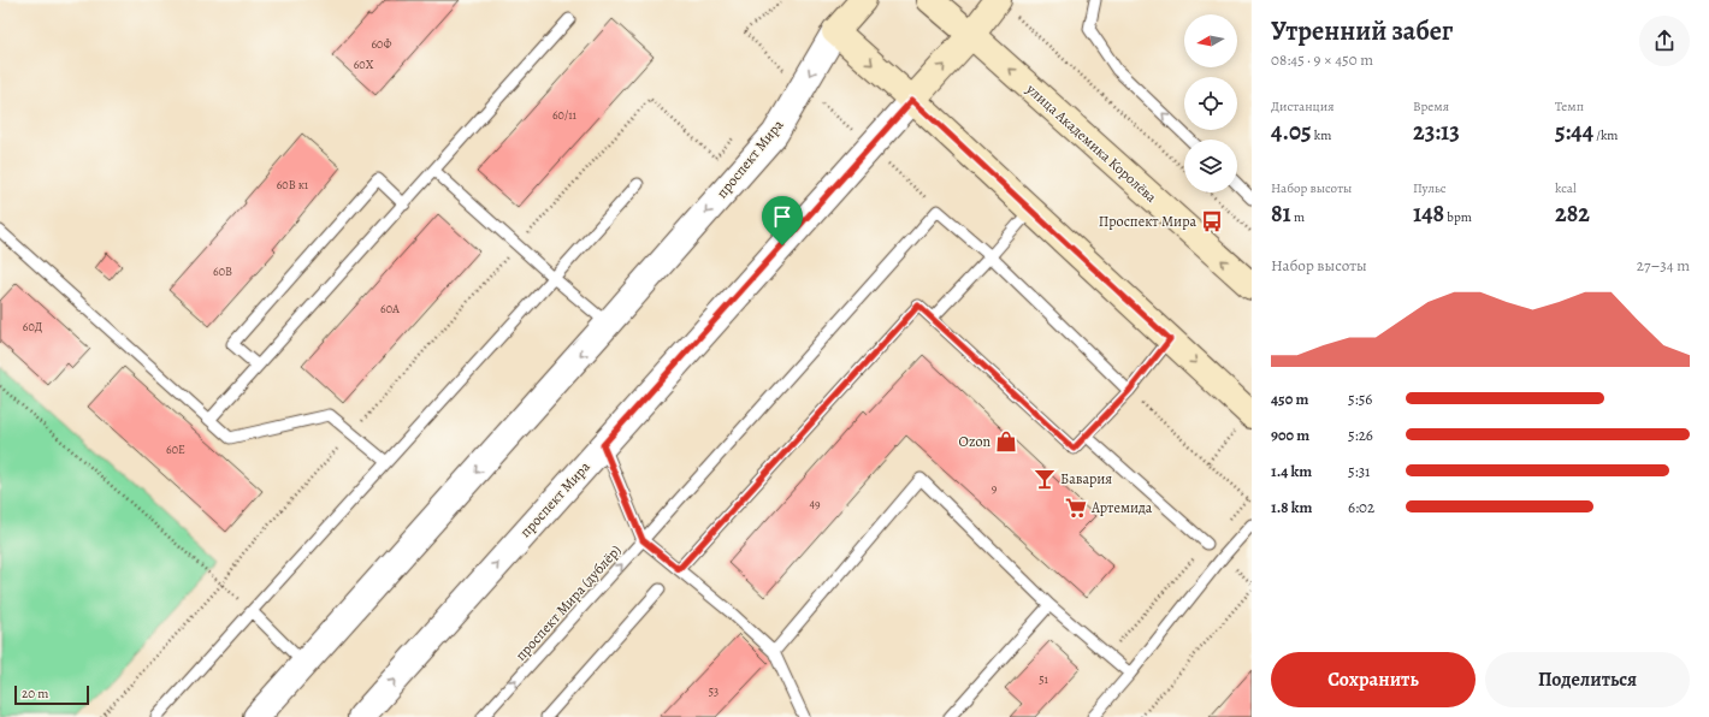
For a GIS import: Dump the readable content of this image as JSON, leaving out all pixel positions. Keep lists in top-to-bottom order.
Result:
{
  "streets": {
    "main road": ["улица Академика Королёва", "проспект Мира"],
    "lane": ["проспект Мира (дублёр)"]
  },
  "crossings": [
    ["улица Академика Королёва", "проспект Мира"]
  ],
  "places": {
    "bus stop": ["Проспект Мира"],
    "shop": ["Ozon"],
    "bar": ["Бавария"],
    "supermarket": ["Артемида"]
  },
  "house_numbers": [
    "60Ф",
    "60Х",
    "60/11",
    "60В к1",
    "60В",
    "60А",
    "60Д",
    "60Е",
    "9",
    "49",
    "51",
    "53"
  ],
  "scale_bar": "20 m",
  "north": "left",
  "page": {
    "heading": ["Утренний забег", "08:45 · 9 × 450 m"],
    "stats": [
      ["Дистанция", "4.05 km"],
      ["Время", "23:13"],
      ["Темп", "5:44 /km"],
      ["Набор высоты", "81 m"],
      ["Пульс", "148 bpm"],
      ["kcal", "282"]
    ],
    "chart": ["Набор высоты", "27–34 m"],
    "list": [
      {
        "name": "450 m",
        "note": "5:56"
      },
      {
        "name": "900 m",
        "note": "5:26"
      },
      {
        "name": "1.4 km",
        "note": "5:31"
      },
      {
        "name": "1.8 km",
        "note": "6:02"
      }
    ],
    "buttons": ["Сохранить", "Поделиться"],
    "scale": "20 m"
  }
}
